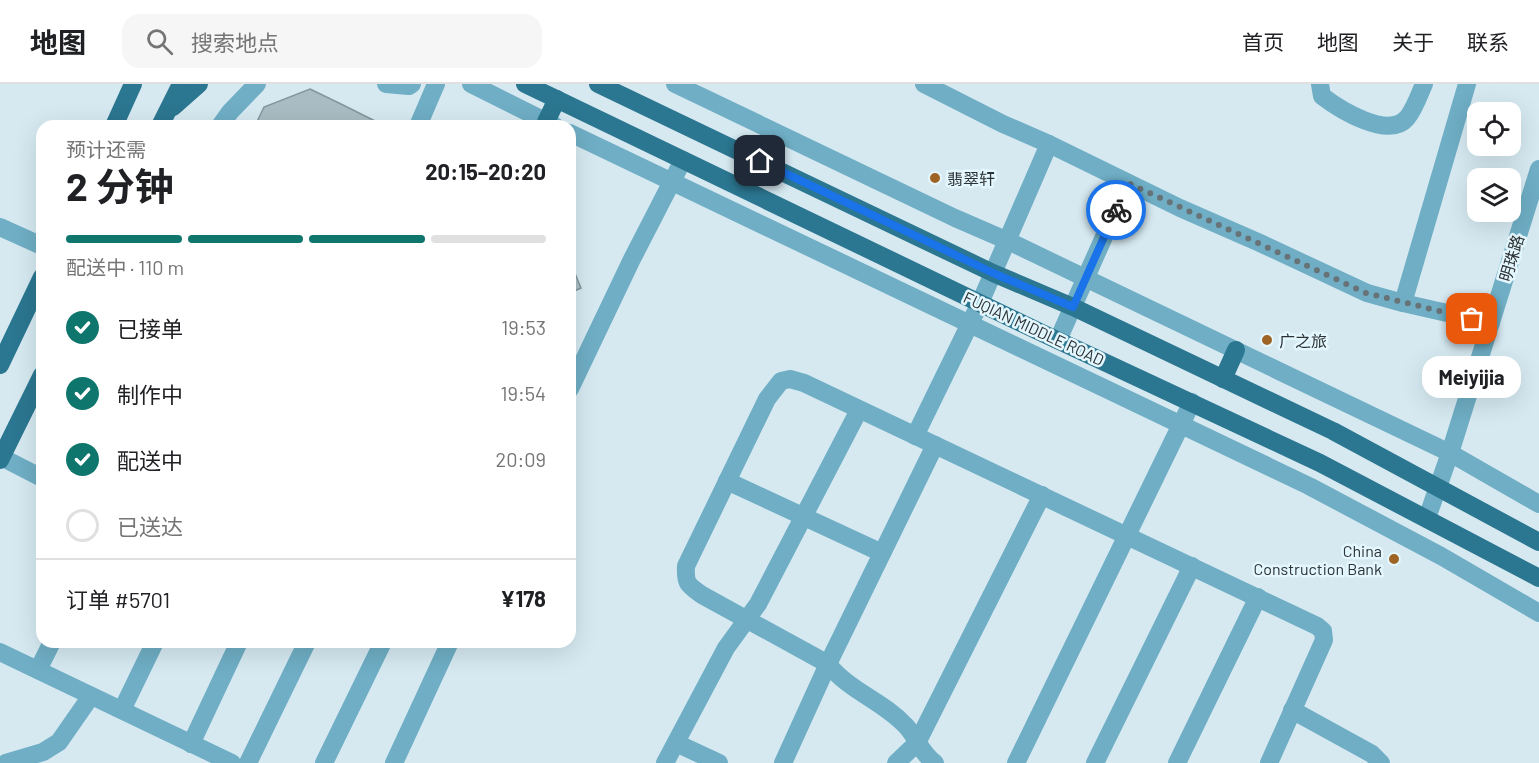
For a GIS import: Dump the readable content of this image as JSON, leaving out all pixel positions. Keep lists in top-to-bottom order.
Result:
{
  "streets": {
    "main road": ["FUQIAN MIDDLE ROAD"],
    "street": ["明珠路"]
  },
  "crossings": [
    ["明珠路", "FUQIAN MIDDLE ROAD"]
  ],
  "places": [
    "翡翠轩",
    "Meiyijia",
    "广之旅",
    "China Construction Bank"
  ],
  "page": {
    "header": "地图",
    "search": "搜索地点",
    "nav": [
      "首页",
      "地图",
      "关于",
      "联系"
    ],
    "heading": ["2 分钟", "预计还需", "20:15–20:20"],
    "panel": ["订单 #5701", "¥178"],
    "bar": "配送中 · 110 m",
    "list": [
      ["已接单", "19:53"],
      ["制作中", "19:54"],
      ["配送中", "20:09"],
      "已送达"
    ],
    "bubble": "Meiyijia"
  }
}
